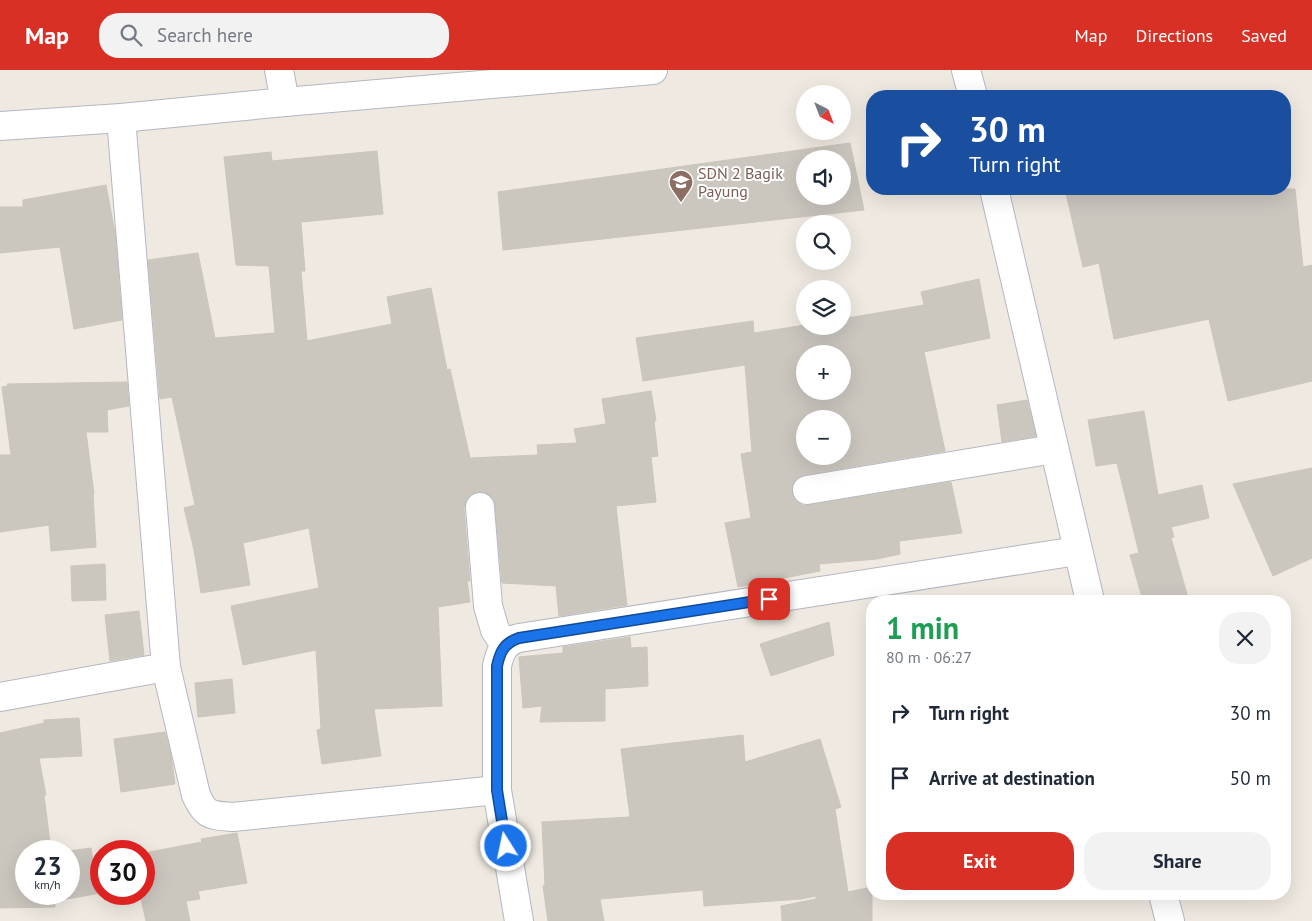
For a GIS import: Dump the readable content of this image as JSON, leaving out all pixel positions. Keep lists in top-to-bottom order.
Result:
{
  "places": {
    "school or university": ["SDN 2 Bagik Payung"]
  },
  "north": "bottom right",
  "page": {
    "header": "Map",
    "search": "Search here",
    "nav": ["Map", "Directions", "Saved"],
    "map_buttons": ["+", "−"],
    "turn": ["30 m", "Turn right"],
    "heading": ["1 min", "80 m · 06:27"],
    "list": [
      {
        "name": "Turn right",
        "value": "30 m"
      },
      {
        "name": "Arrive at destination",
        "value": "50 m"
      }
    ],
    "buttons": ["Exit", "Share"],
    "speed": "23 km/h",
    "limit": "30"
  }
}
